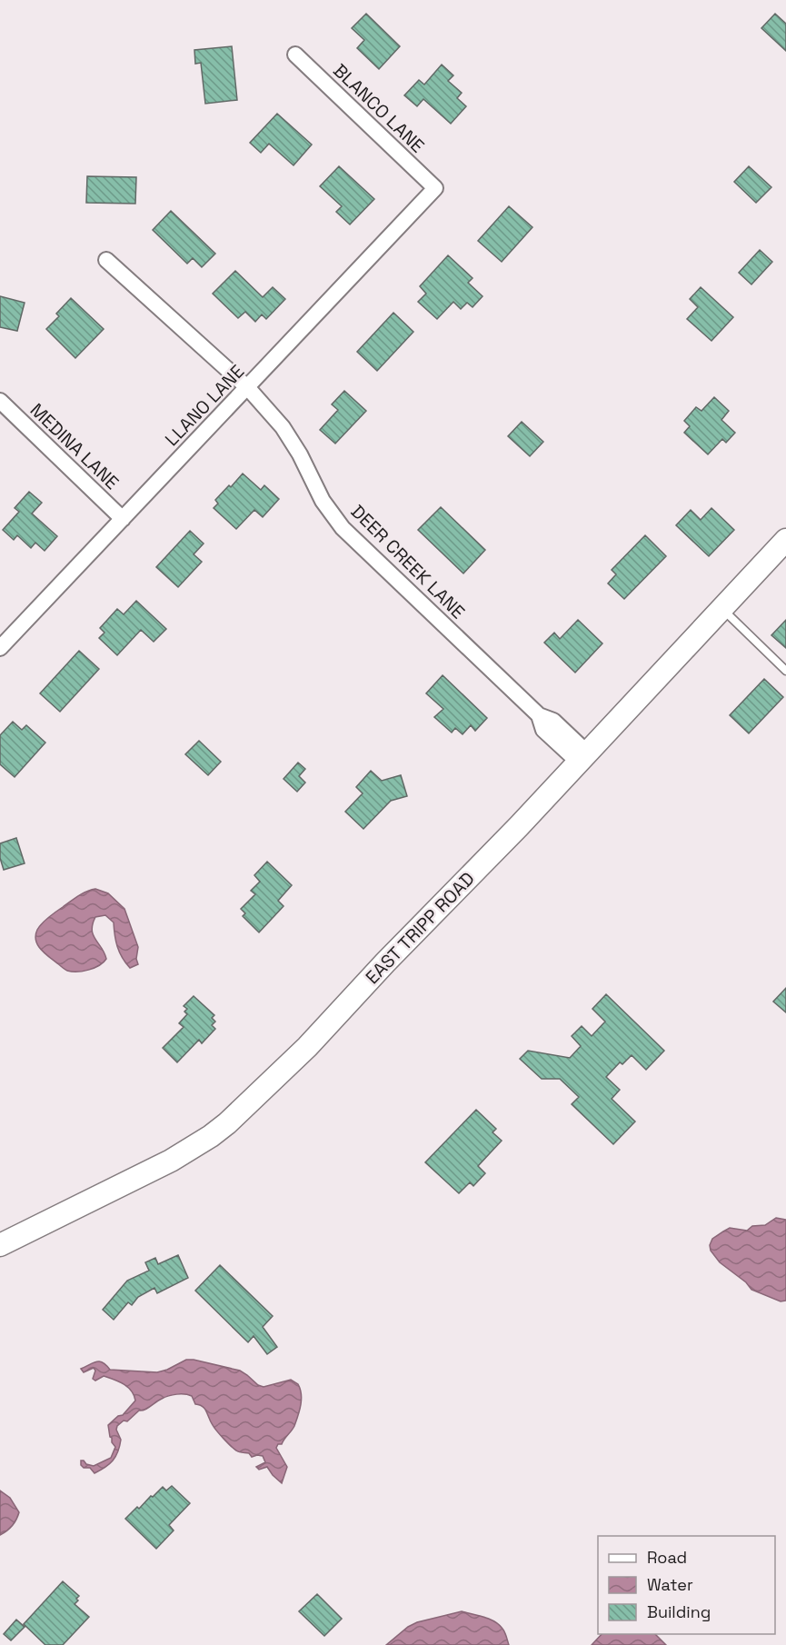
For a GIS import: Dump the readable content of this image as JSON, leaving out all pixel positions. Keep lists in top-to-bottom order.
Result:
{
  "streets": {
    "street": [
      "BLANCO LANE",
      "LLANO LANE",
      "MEDINA LANE",
      "DEER CREEK LANE",
      "EAST TRIPP ROAD"
    ]
  },
  "crossings": [
    ["BLANCO LANE", "LLANO LANE"],
    ["LLANO LANE", "MEDINA LANE"],
    ["LLANO LANE", "DEER CREEK LANE"],
    ["DEER CREEK LANE", "EAST TRIPP ROAD"]
  ],
  "legend": ["Road", "Water", "Building"]
}
